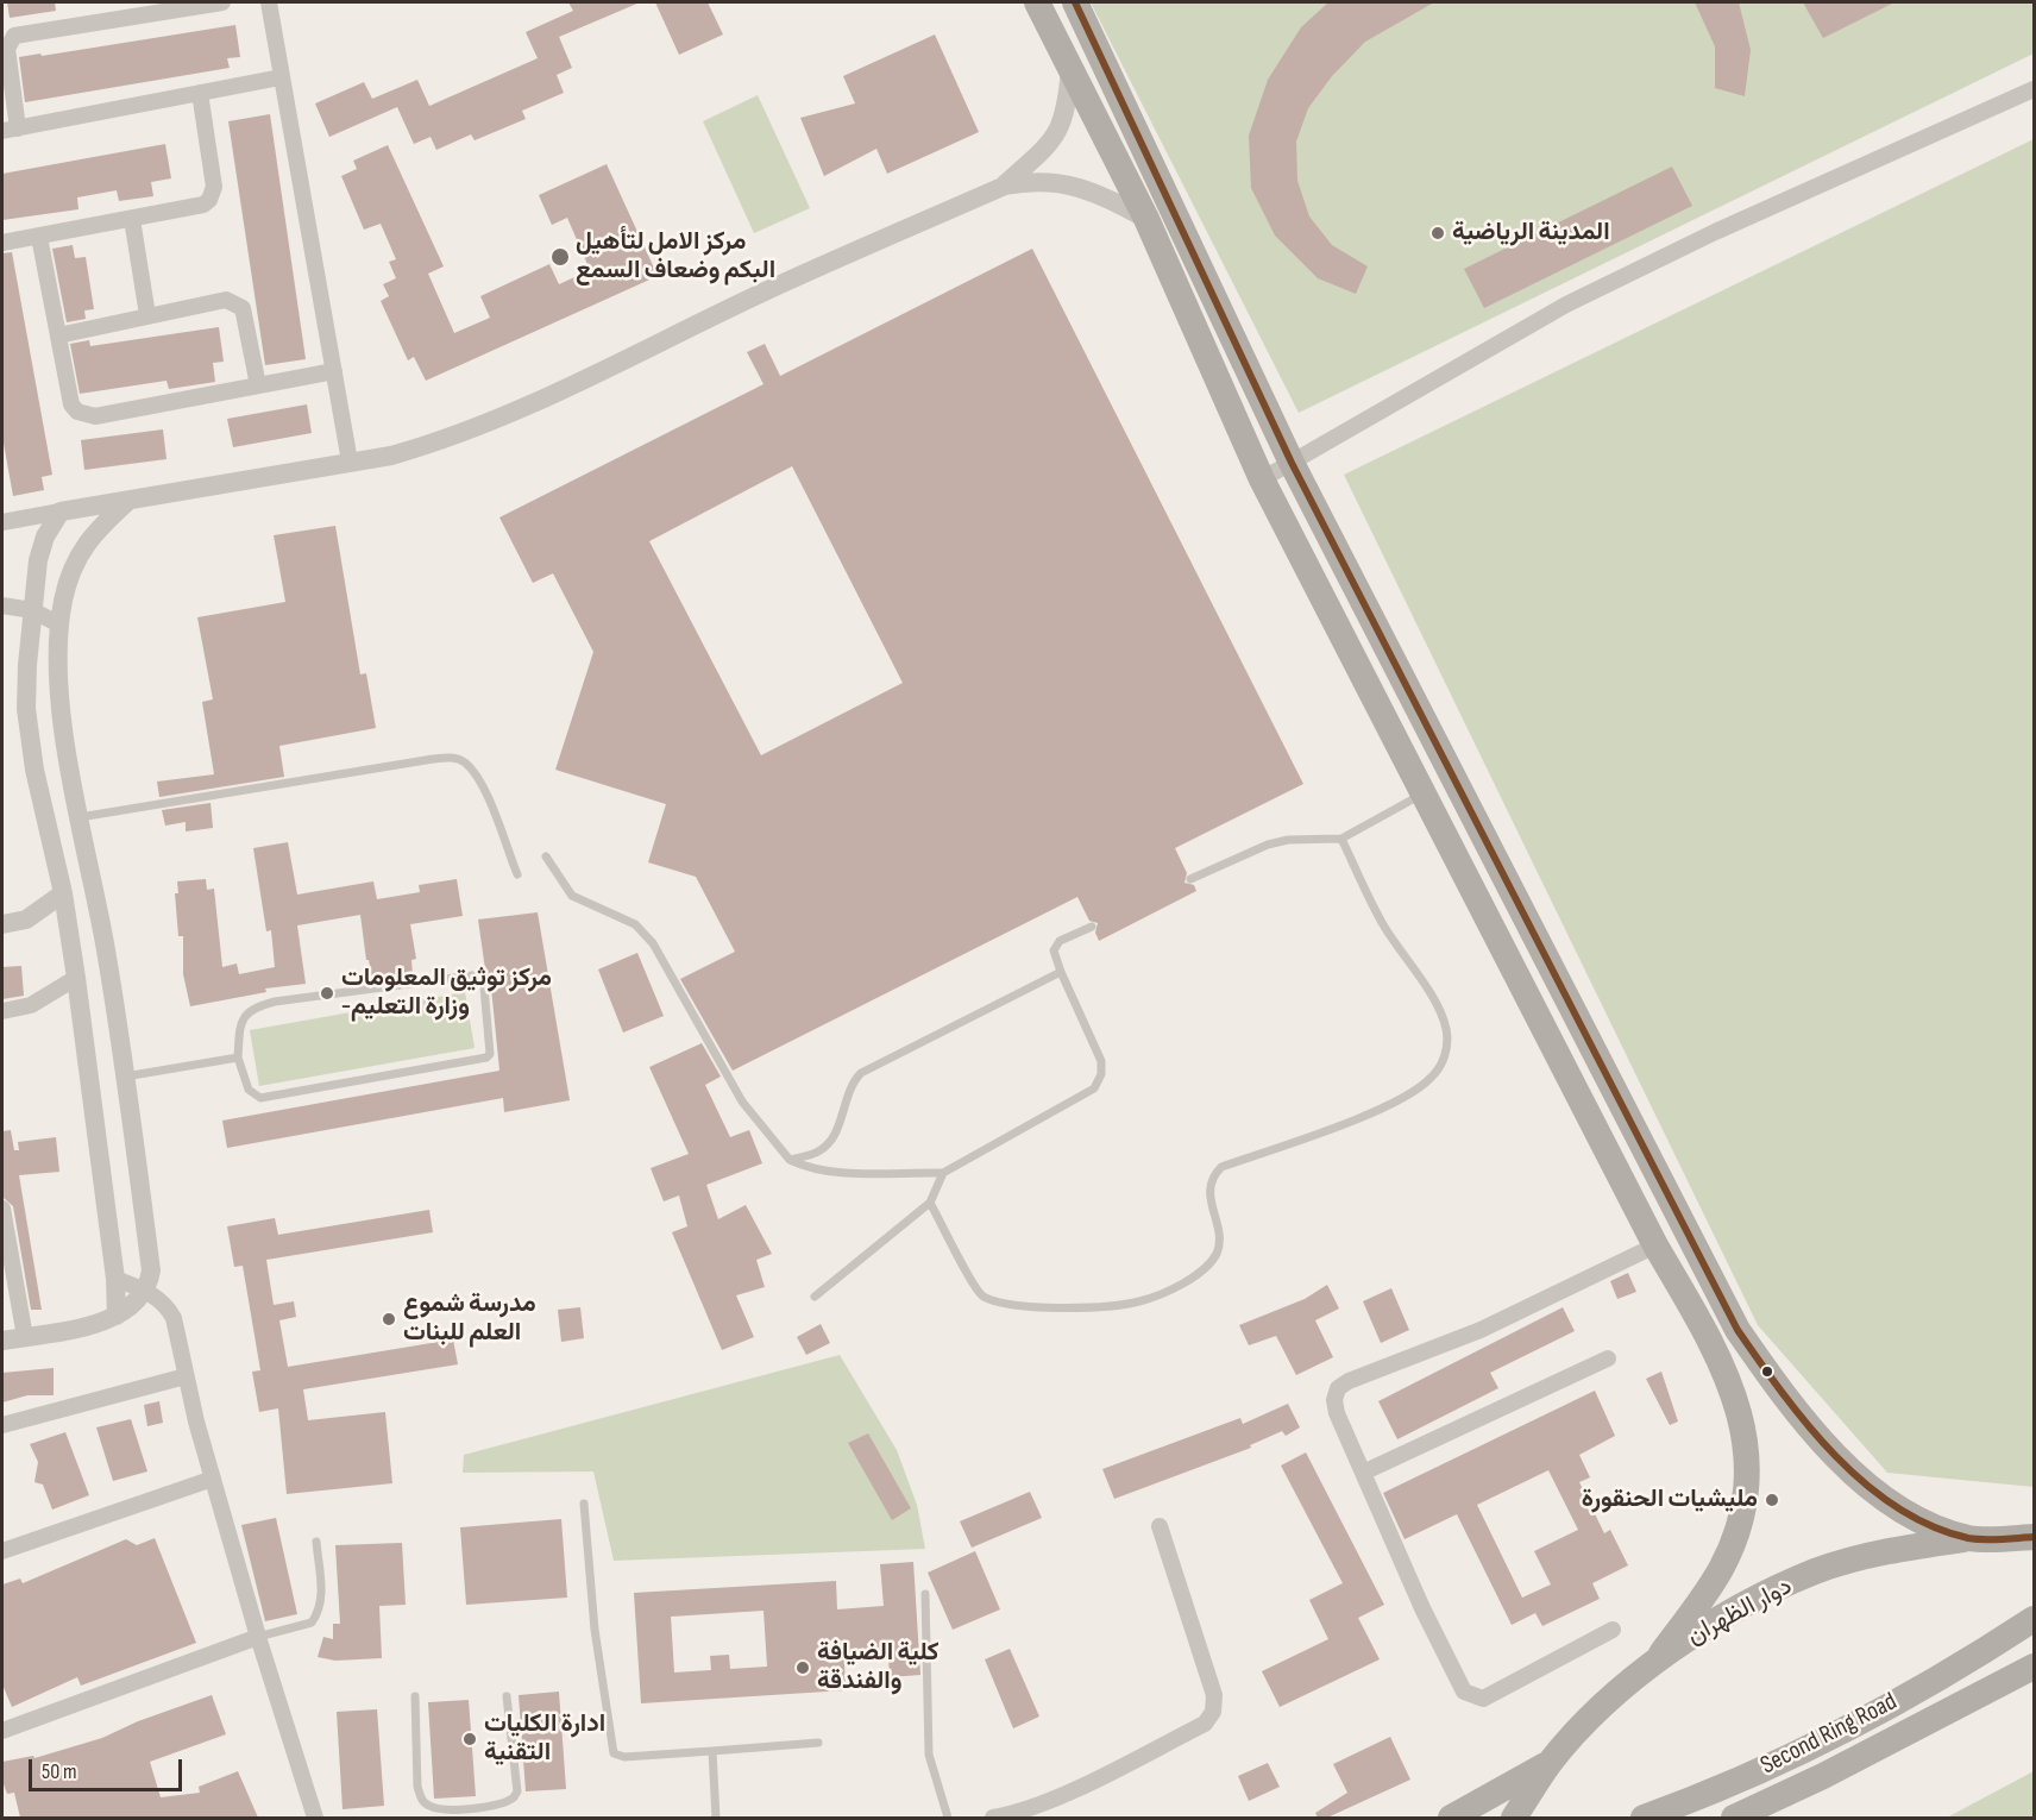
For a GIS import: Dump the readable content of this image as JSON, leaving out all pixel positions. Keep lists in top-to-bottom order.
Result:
{
  "streets": {
    "highway": ["دوار الظهران", "Second Ring Road"]
  },
  "places": [
    "المدينة الرياضية",
    "مركز الامل لتأهيل البكم وضعاف السمع",
    "مركز توثيق المعلومات -وزارة التعليم",
    "مدرسة شموع العلم للبنات",
    "مليشيات الحنقورة",
    "كلية الضيافة والفندقة",
    "ادارة الكليات التقنية"
  ],
  "scale_bar": "50 m"
}
